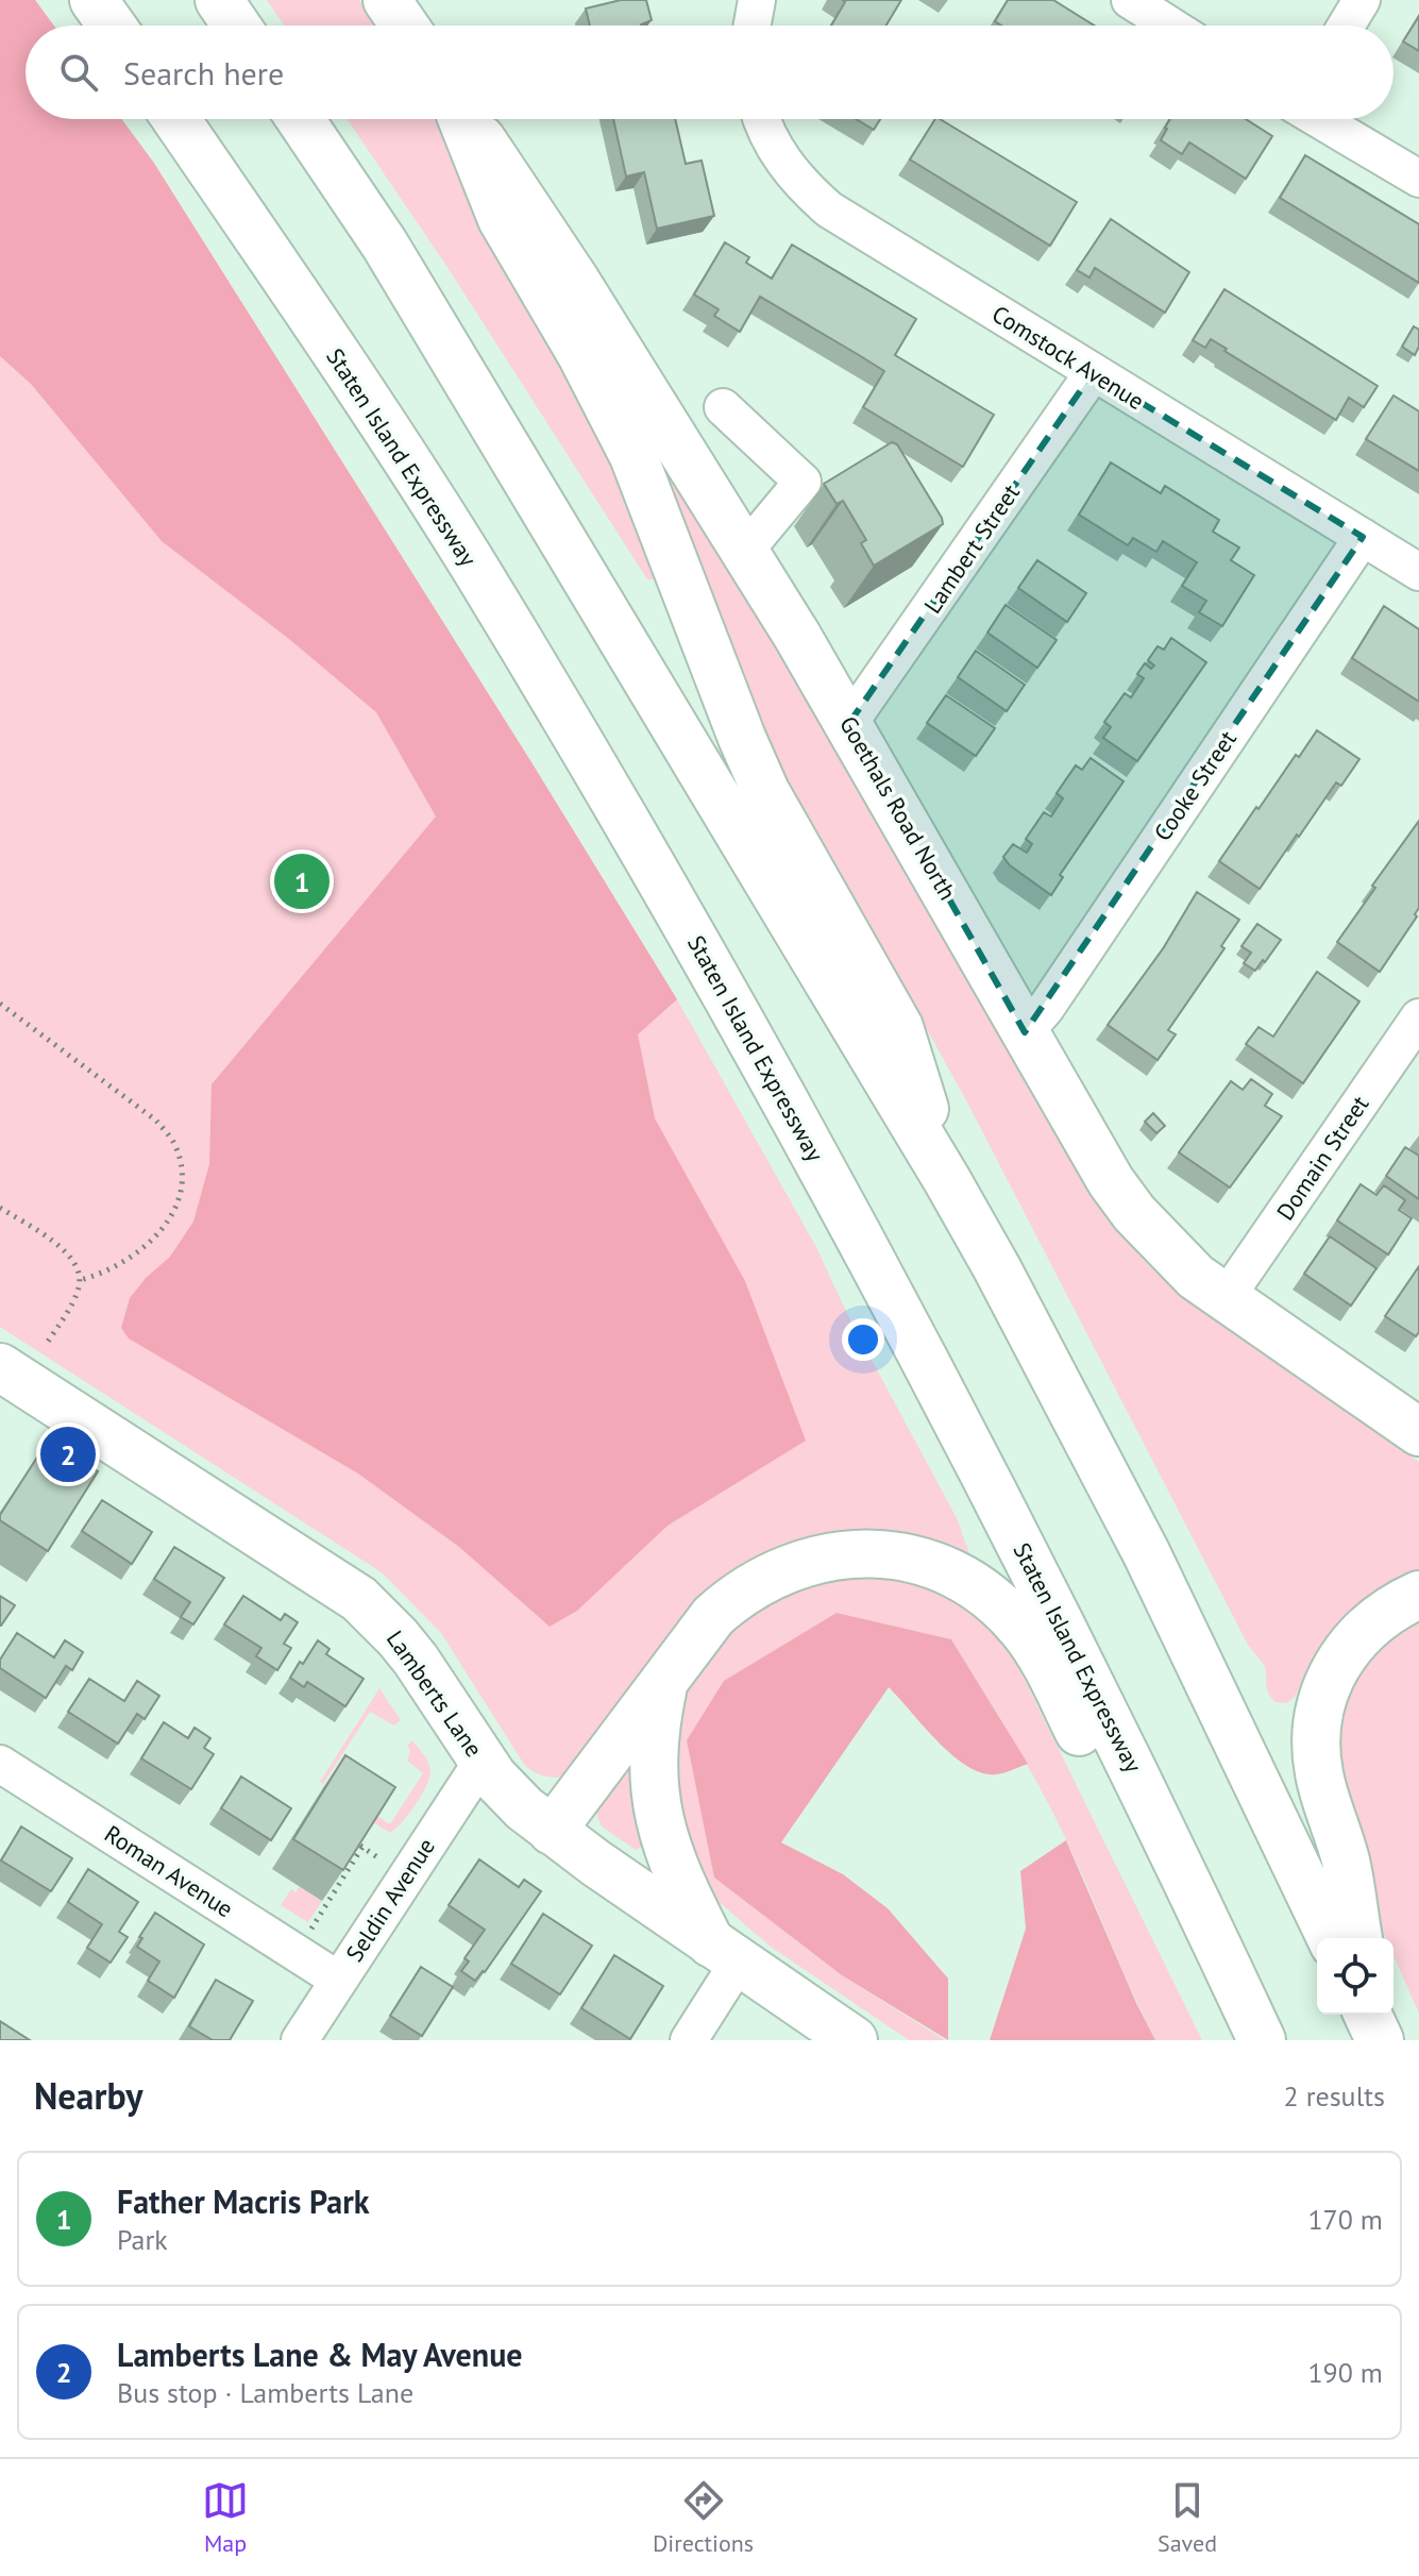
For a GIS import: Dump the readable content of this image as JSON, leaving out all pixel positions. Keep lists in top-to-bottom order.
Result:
{
  "streets": {
    "main road": ["Staten Island Expressway", "Goethals Road North", "Lamberts Lane"],
    "street": [
      "Comstock Avenue",
      "Lambert Street",
      "Cooke Street",
      "Domain Street",
      "Roman Avenue",
      "Seldin Avenue"
    ]
  },
  "crossings": [
    ["Comstock Avenue", "Lambert Street"],
    ["Comstock Avenue", "Cooke Street"],
    ["Lambert Street", "Goethals Road North"],
    ["Cooke Street", "Goethals Road North"],
    ["Goethals Road North", "Domain Street"],
    ["Lamberts Lane", "Seldin Avenue"],
    ["Roman Avenue", "Seldin Avenue"]
  ],
  "page": {
    "search": "Search here",
    "pins": ["1", "2"],
    "heading": ["Nearby", "2 results"],
    "list": [
      {
        "mark": "1",
        "name": "Father Macris Park",
        "note": "Park",
        "value": "170 m"
      },
      {
        "mark": "2",
        "name": "Lamberts Lane & May Avenue",
        "note": "Bus stop · Lamberts Lane",
        "value": "190 m"
      }
    ],
    "nav": ["Map", "Directions", "Saved"]
  }
}
